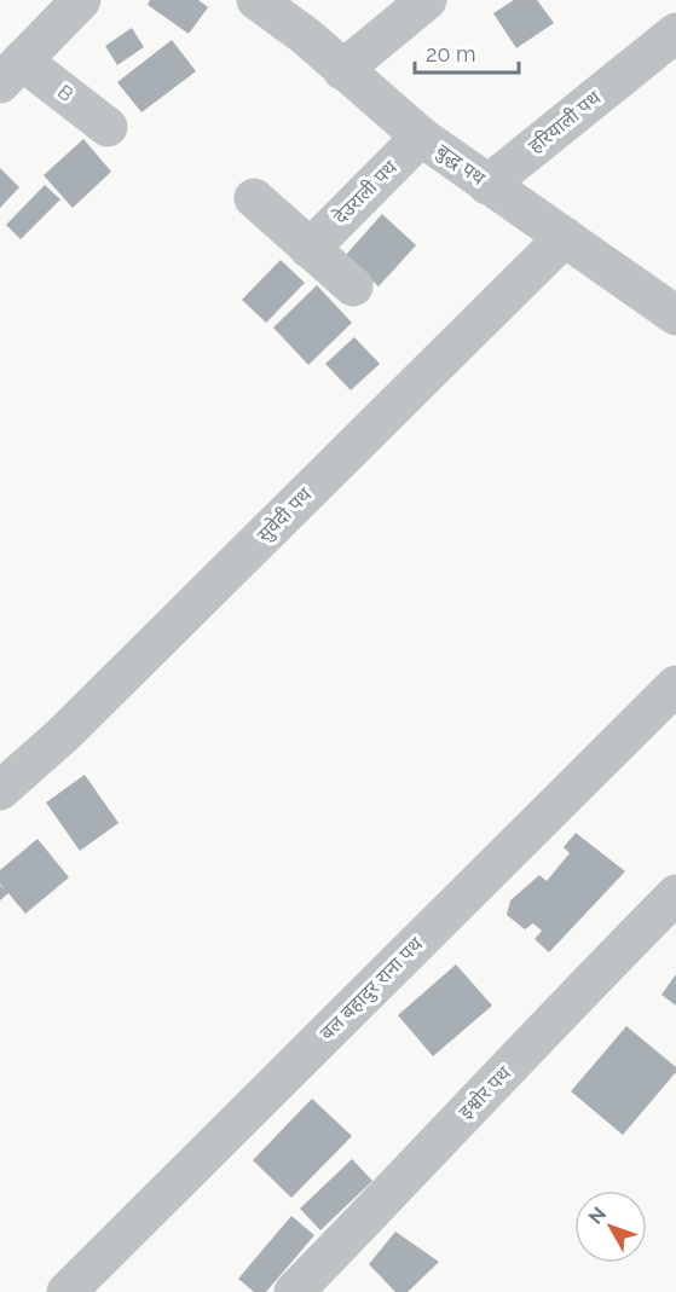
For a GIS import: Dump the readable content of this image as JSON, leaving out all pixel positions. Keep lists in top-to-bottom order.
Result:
{
  "streets": {
    "street": [
      "B",
      "हरियाली पथ",
      "बुद्ध पथ",
      "देउराली पथ",
      "सुवेदी पथ",
      "बल बहादुर राना पथ",
      "इश्वोर पथ"
    ]
  },
  "crossings": [
    ["हरियाली पथ", "बुद्ध पथ"],
    ["बुद्ध पथ", "देउराली पथ"],
    ["बुद्ध पथ", "सुवेदी पथ"]
  ],
  "scale_bar": "20 m",
  "north": "top left"
}
